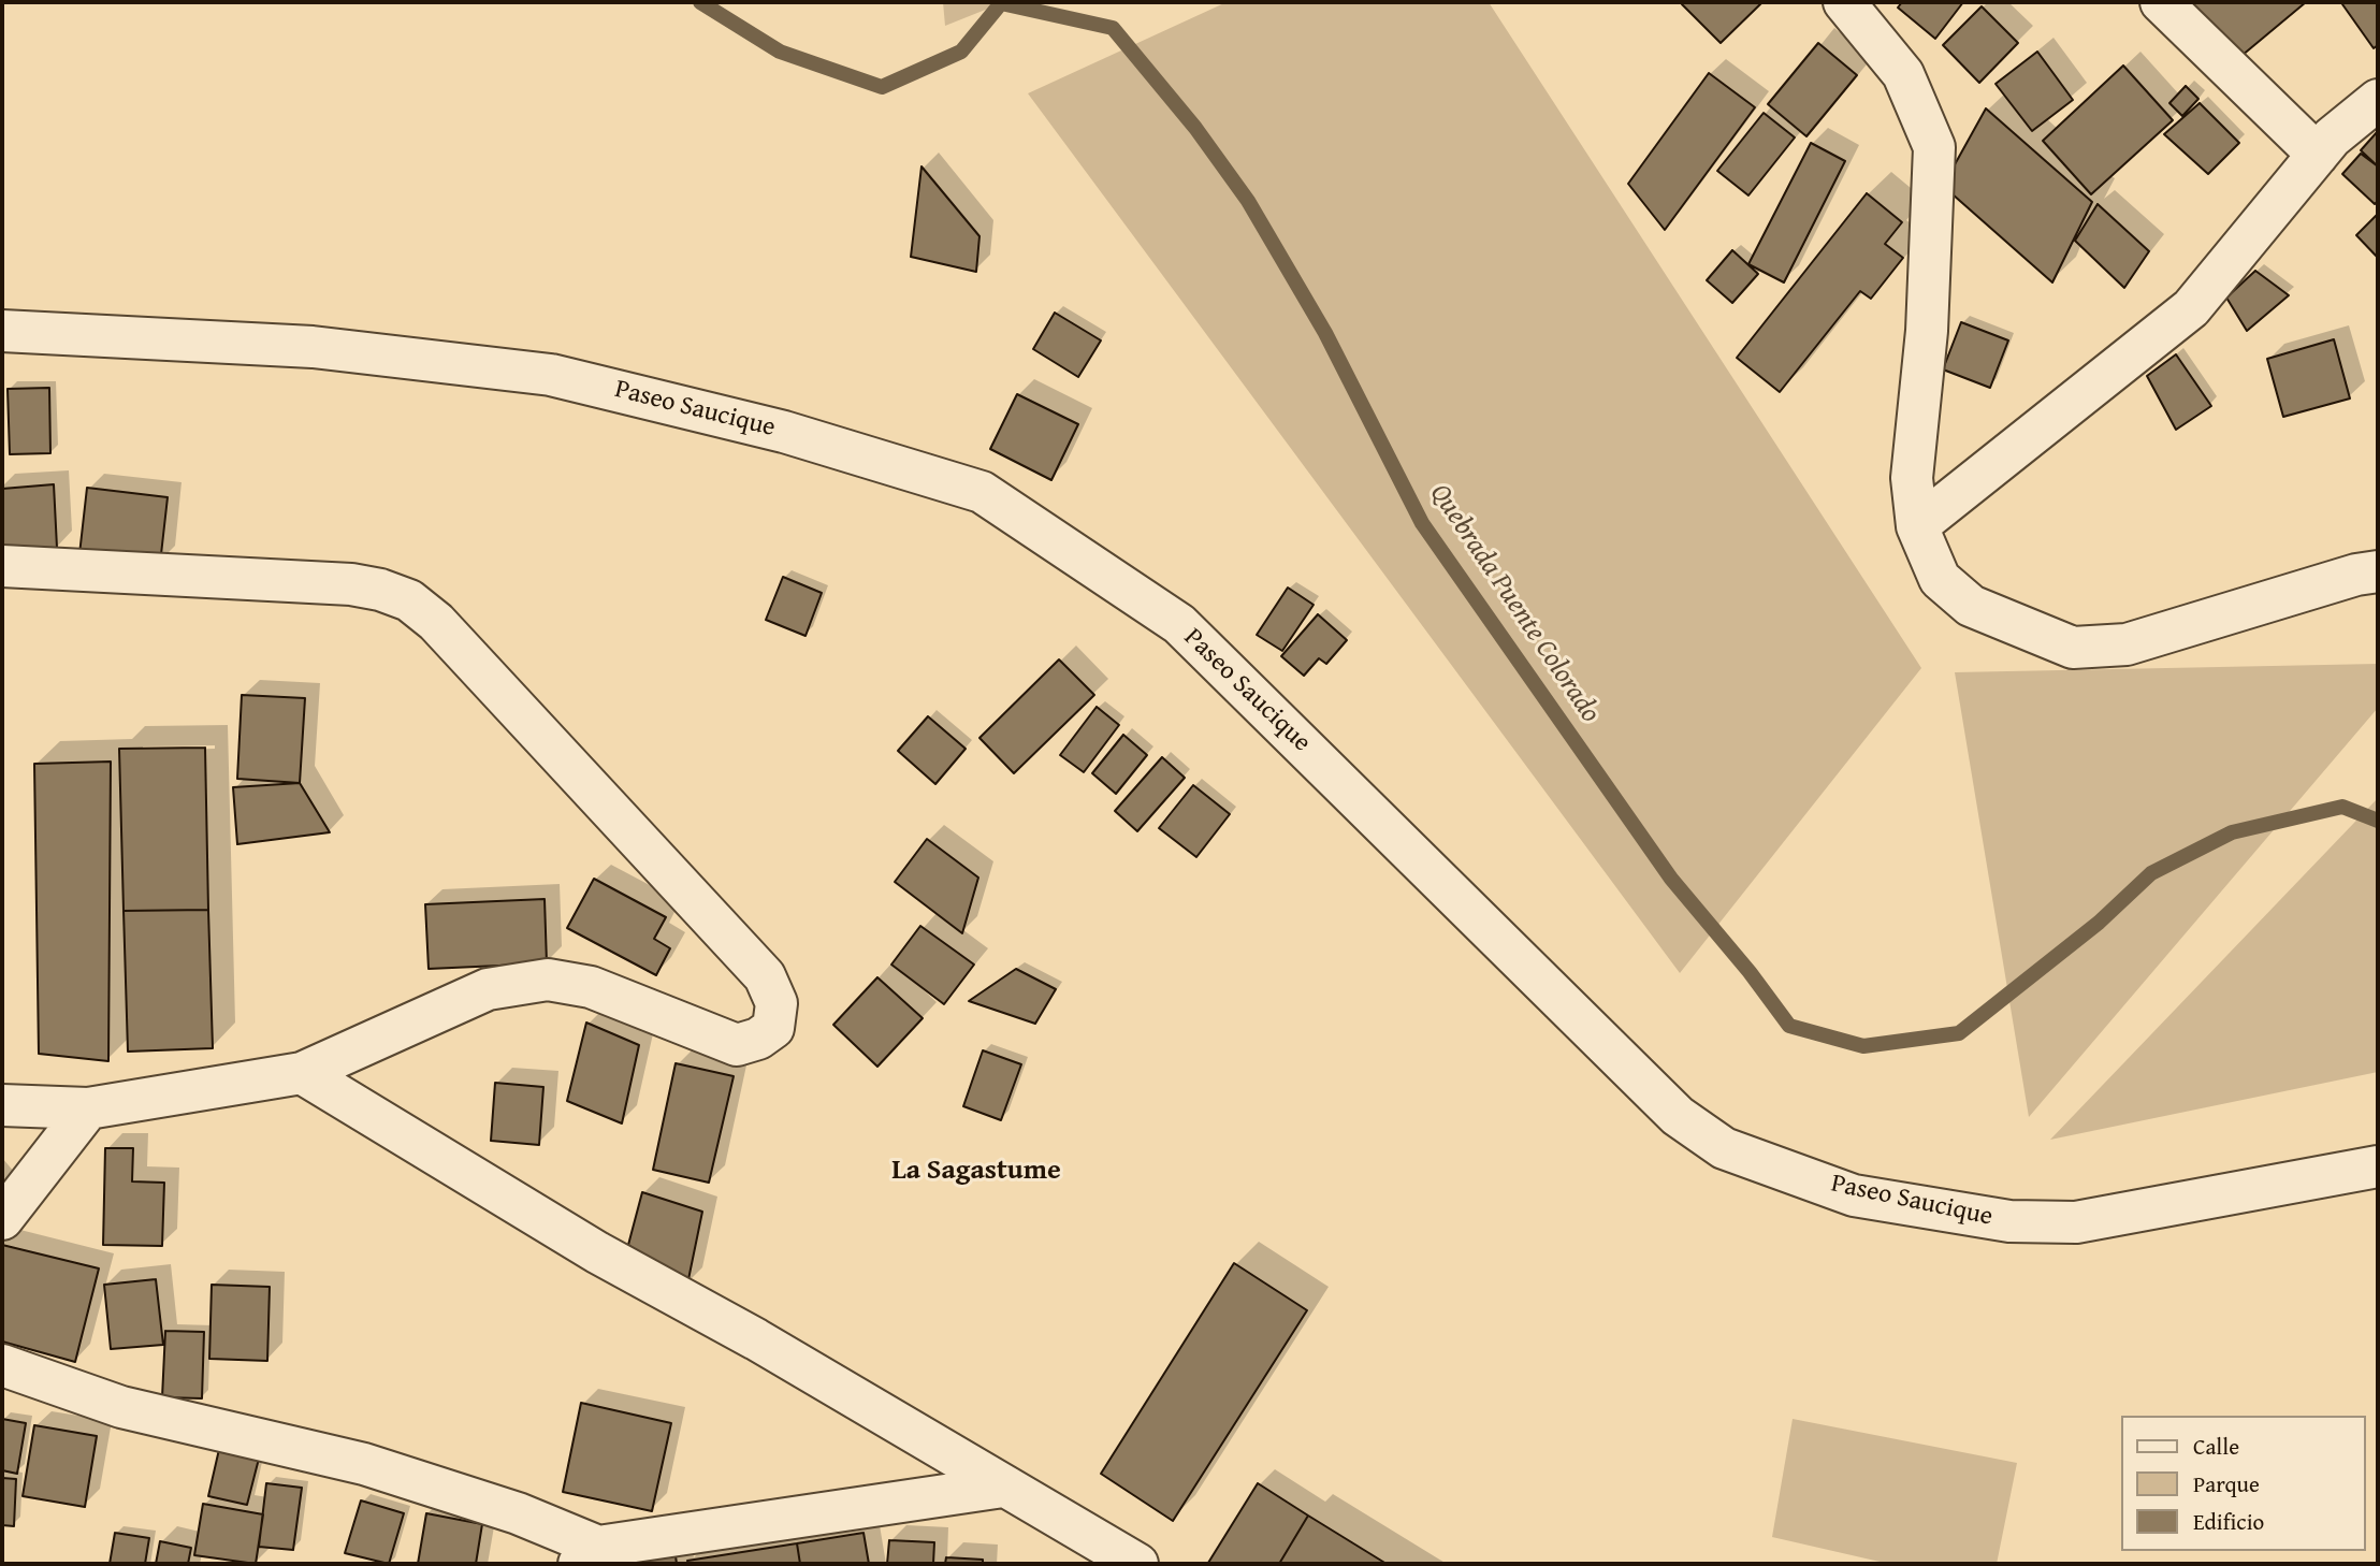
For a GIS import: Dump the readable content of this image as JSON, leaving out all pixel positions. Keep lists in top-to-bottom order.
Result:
{
  "streets": {
    "street": ["Paseo Saucique"]
  },
  "districts": ["La Sagastume"],
  "water": ["Quebrada Puente Colorado"],
  "legend": ["Calle", "Parque", "Edificio"]
}
